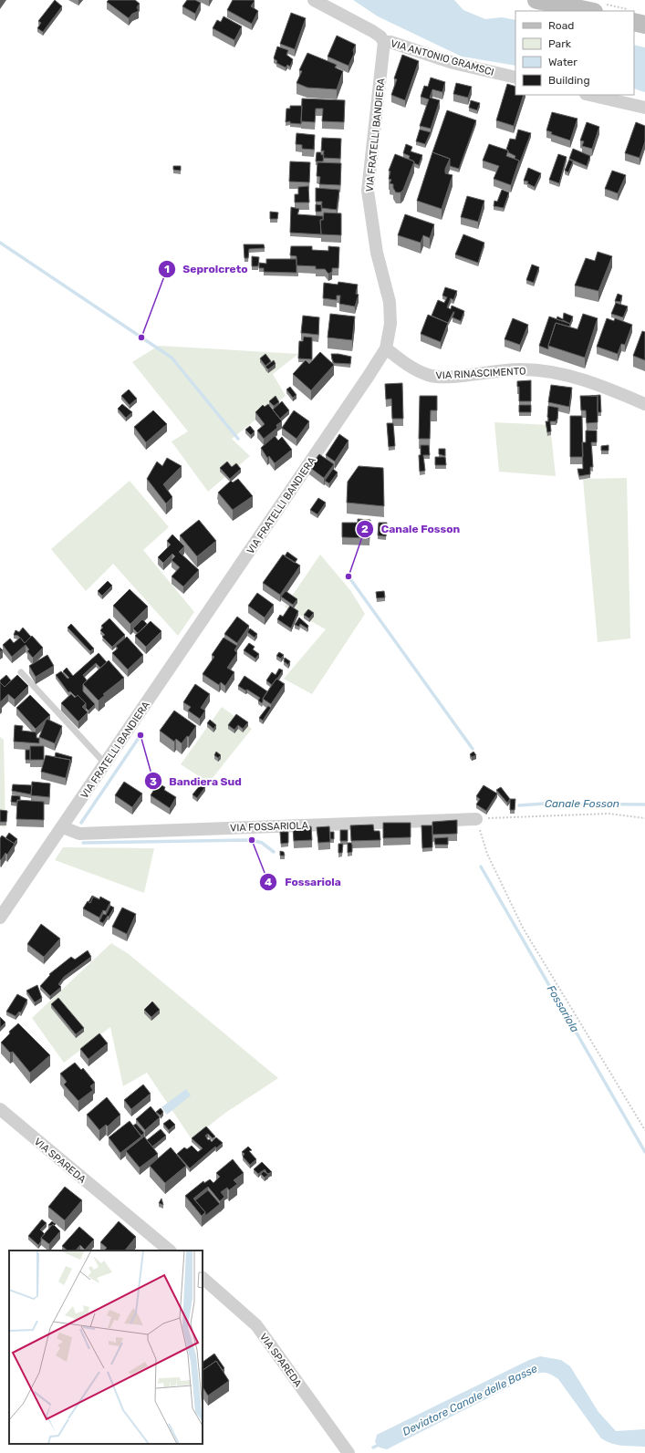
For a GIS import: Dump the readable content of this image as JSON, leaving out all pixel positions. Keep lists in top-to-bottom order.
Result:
{
  "streets": {
    "street": [
      "VIA ANTONIO GRAMSCI",
      "VIA FRATELLI BANDIERA",
      "VIA RINASCIMENTO",
      "VIA FOSSARIOLA",
      "VIA SPAREDA"
    ]
  },
  "crossings": [
    ["VIA ANTONIO GRAMSCI", "VIA FRATELLI BANDIERA"],
    ["VIA FRATELLI BANDIERA", "VIA RINASCIMENTO"],
    ["VIA FRATELLI BANDIERA", "VIA FOSSARIOLA"]
  ],
  "water": ["Canale Fosson", "Fossariola", "Deviatore Canale delle Basse"],
  "places": [
    "Seprolcreto",
    "Canale Fosson",
    "Bandiera Sud",
    "Fossariola"
  ],
  "legend": [
    "Road",
    "Park",
    "Water",
    "Building"
  ]
}
